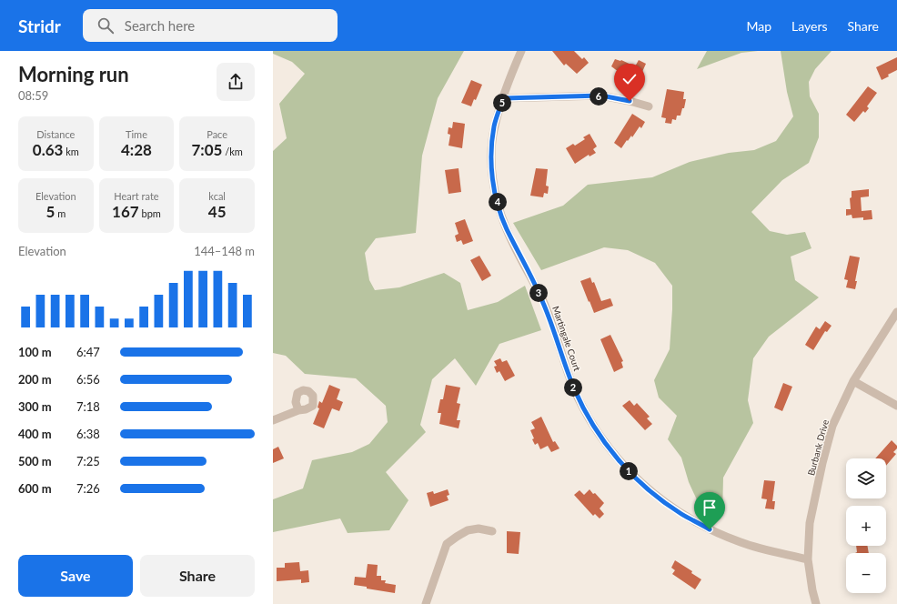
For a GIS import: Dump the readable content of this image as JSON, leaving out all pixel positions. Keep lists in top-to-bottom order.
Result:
{
  "streets": {
    "street": ["Martingale Court", "Burbank Drive"]
  },
  "crossings": [
    ["Martingale Court", "Burbank Drive"]
  ],
  "page": {
    "header": "Stridr",
    "search": "Search here",
    "nav": ["Map", "Layers", "Share"],
    "heading": ["Morning run", "08:59"],
    "pins": [
      "6",
      "5",
      "4",
      "3",
      "2",
      "1"
    ],
    "stats": [
      ["Distance", "0.63 km"],
      ["Time", "4:28"],
      ["Pace", "7:05 /km"],
      ["Elevation", "5 m"],
      ["Heart rate", "167 bpm"],
      ["kcal", "45"]
    ],
    "chart": ["Elevation", "144–148 m"],
    "list": [
      {
        "name": "100 m",
        "note": "6:47"
      },
      {
        "name": "200 m",
        "note": "6:56"
      },
      {
        "name": "300 m",
        "note": "7:18"
      },
      {
        "name": "400 m",
        "note": "6:38"
      },
      {
        "name": "500 m",
        "note": "7:25"
      },
      {
        "name": "600 m",
        "note": "7:26"
      }
    ],
    "map_buttons": ["+", "−"],
    "buttons": ["Save", "Share"]
  }
}
